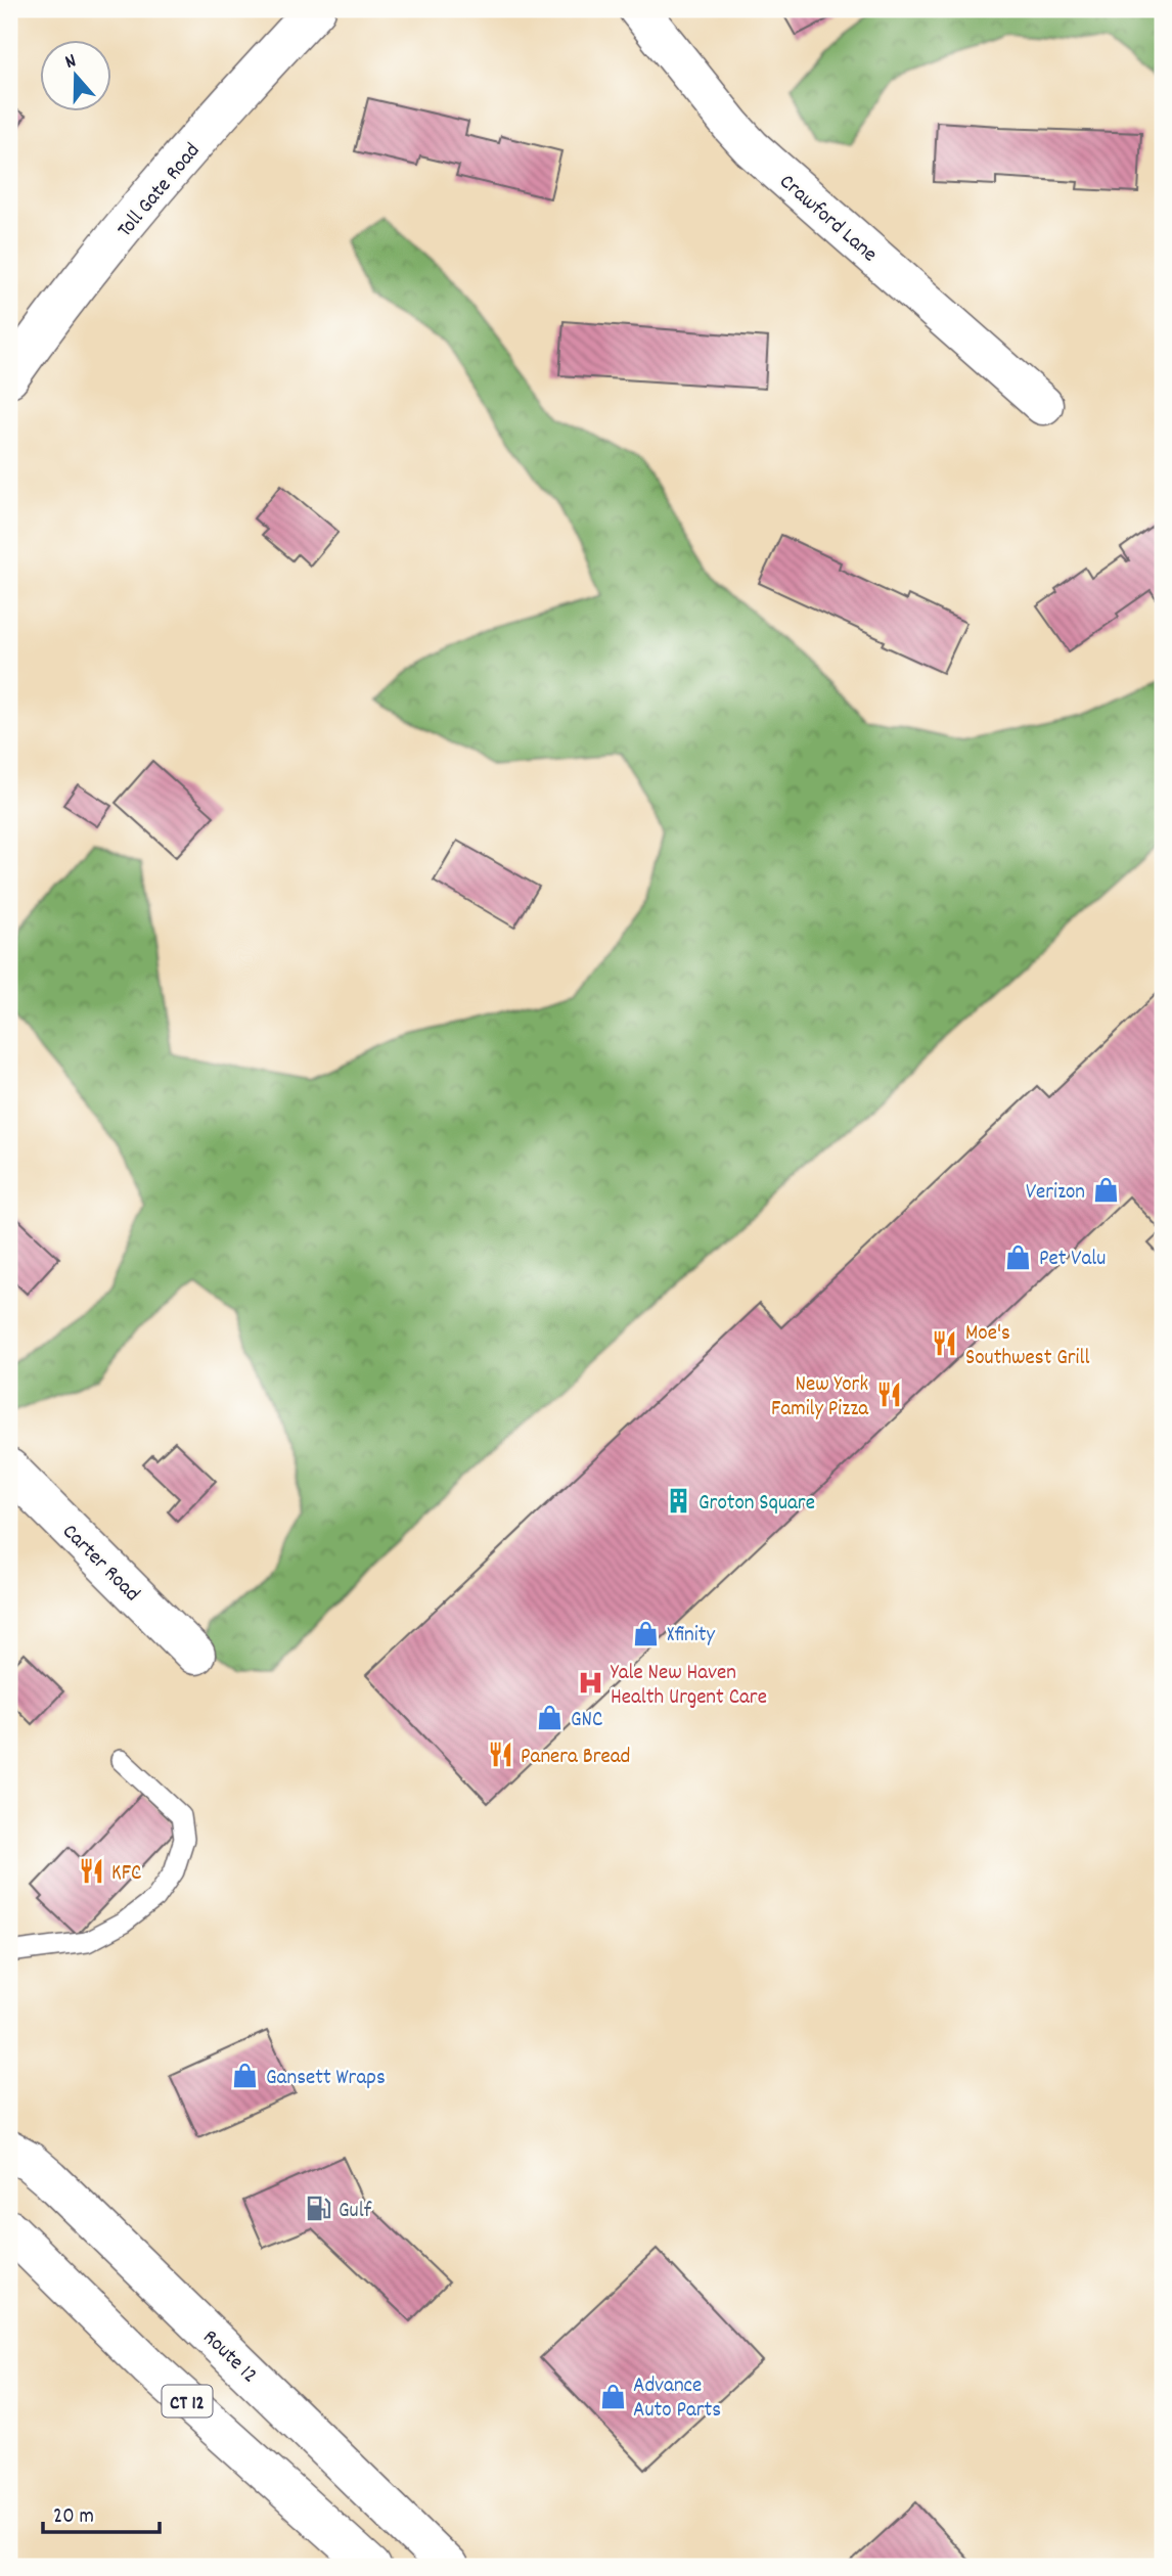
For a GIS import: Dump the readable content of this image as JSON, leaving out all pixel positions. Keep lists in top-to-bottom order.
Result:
{
  "streets": {
    "main road": [
      "Toll Gate Road",
      "Crawford Lane",
      "Carter Road",
      "Route 12",
      "CT 12"
    ]
  },
  "places": {
    "shop": [
      "Verizon",
      "Pet Valu",
      "Xfinity",
      "GNC",
      "Gansett Wraps",
      "Advance Auto Parts"
    ],
    "restaurant": [
      "Moe's Southwest Grill",
      "New York Family Pizza",
      "Panera Bread",
      "KFC"
    ],
    "building": ["Groton Square"],
    "hospital": ["Yale New Haven Health Urgent Care"],
    "fuel station": ["Gulf"]
  },
  "scale_bar": "20 m",
  "north": "top"
}
